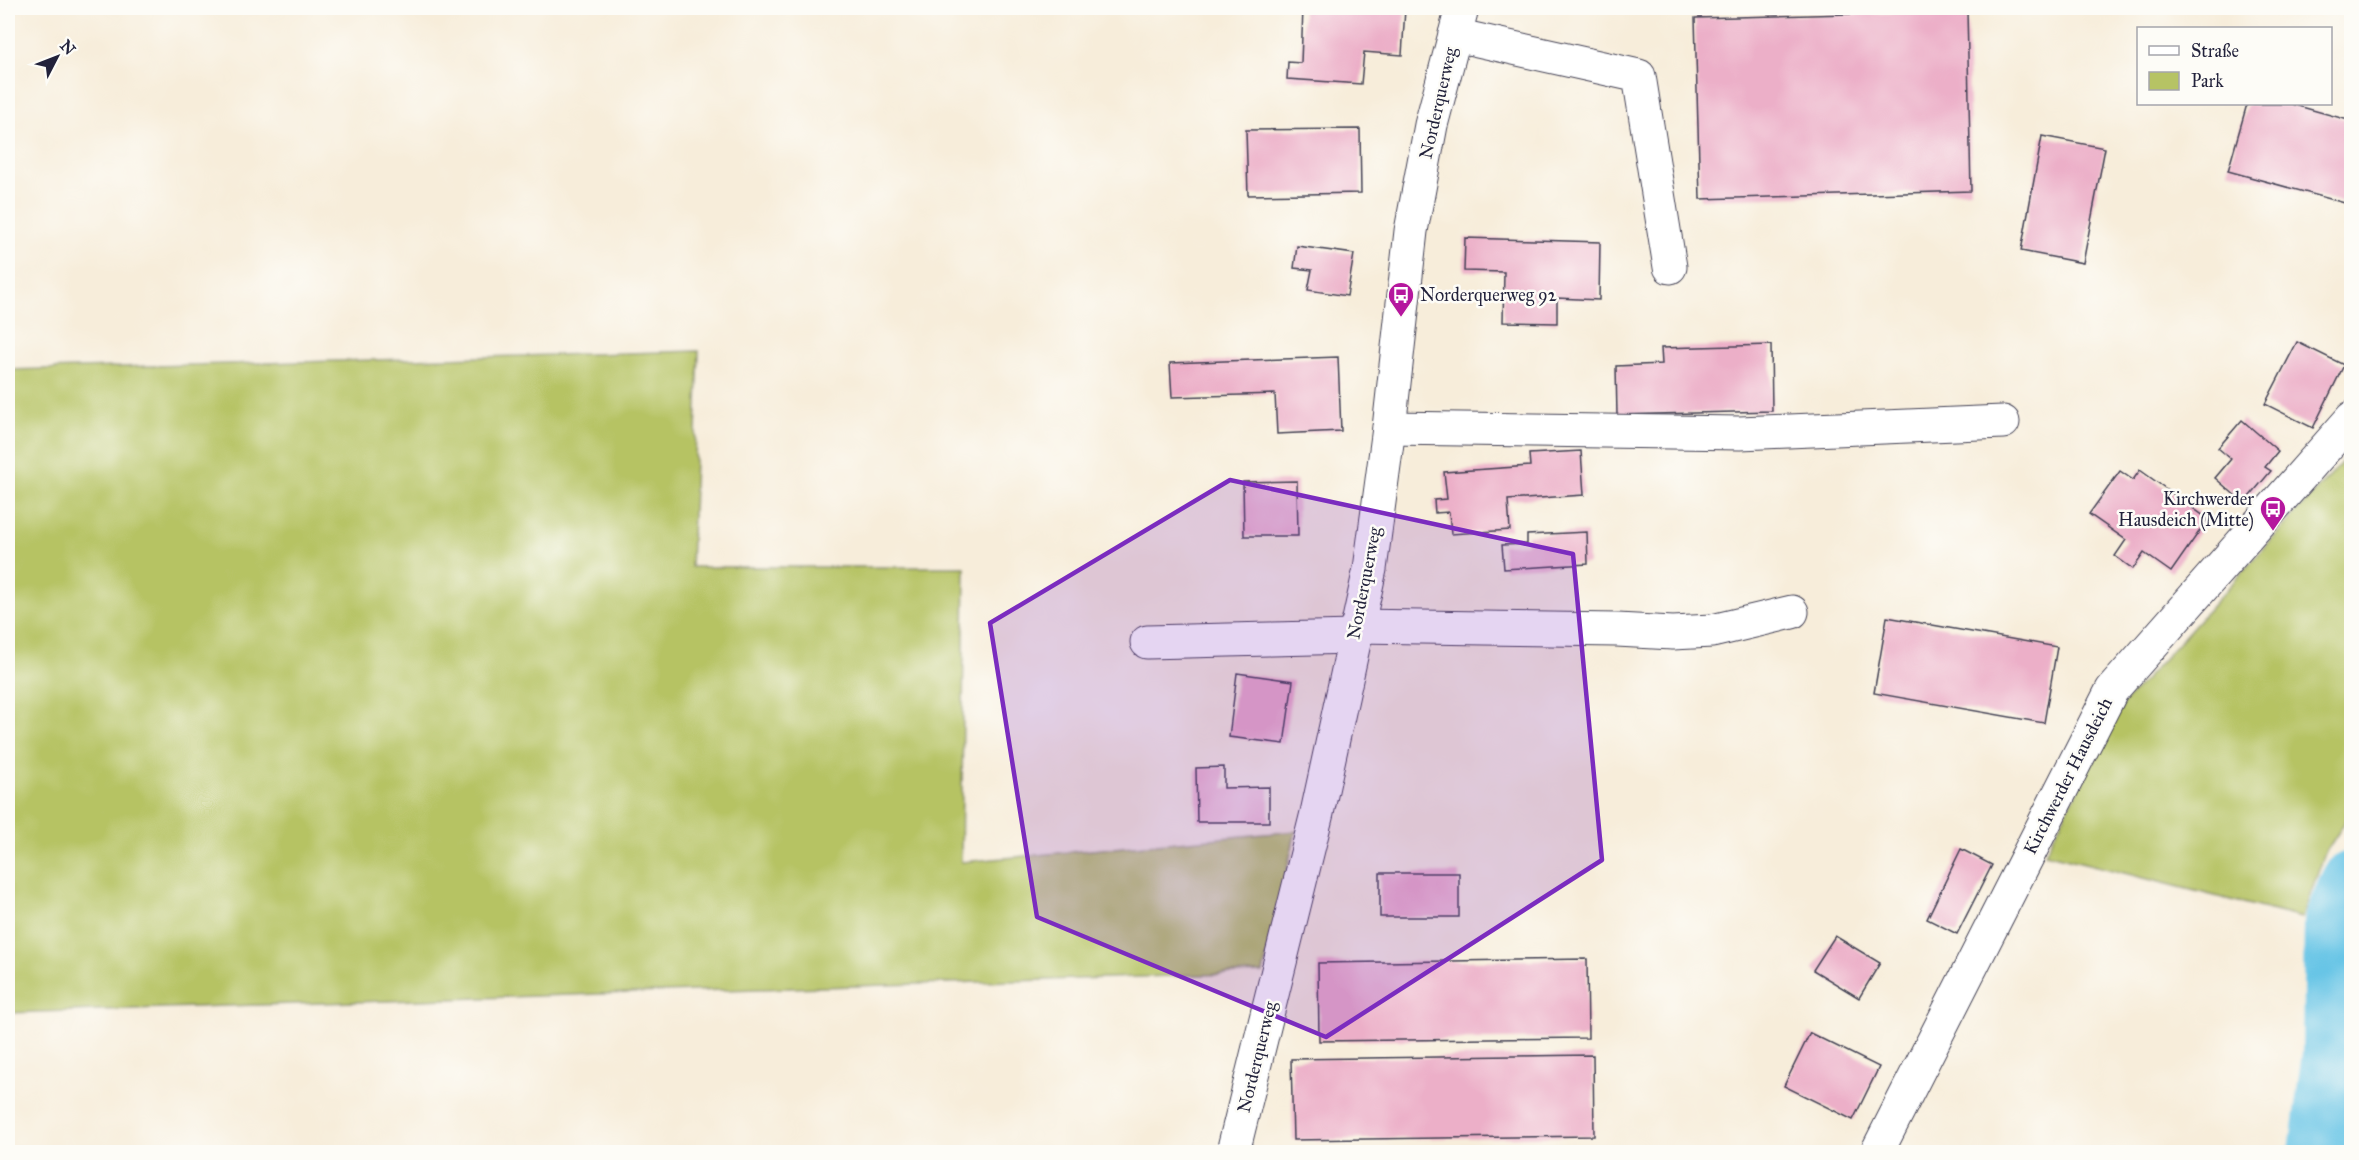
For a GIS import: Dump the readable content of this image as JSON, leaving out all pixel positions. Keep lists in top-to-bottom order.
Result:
{
  "streets": {
    "street": ["Norderquerweg", "Kirchwerder Hausdeich"]
  },
  "places": {
    "bus stop": ["Norderquerweg 92", "Kirchwerder Hausdeich (Mitte)"]
  },
  "legend": ["Straße", "Park"],
  "north": "top right"
}
